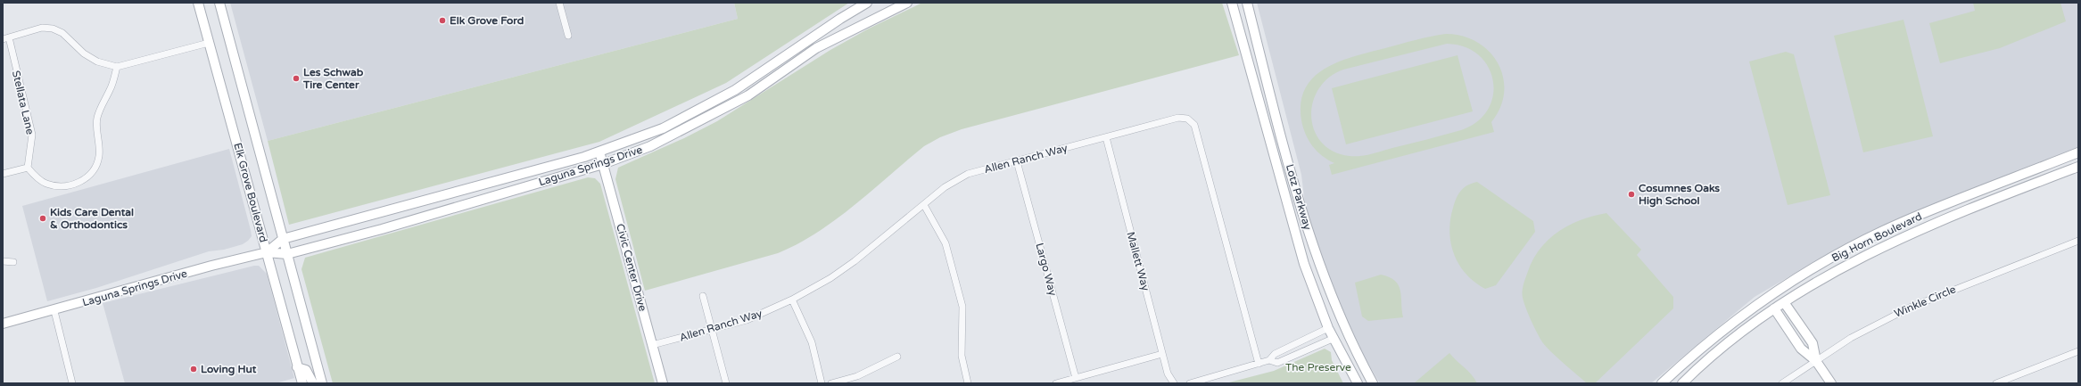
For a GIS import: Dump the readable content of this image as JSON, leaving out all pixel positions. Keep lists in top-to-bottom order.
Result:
{
  "streets": {
    "street": [
      "Stellata Lane",
      "Allen Ranch Way",
      "Laguna Springs Drive",
      "Elk Grove Boulevard",
      "Lotz Parkway",
      "Big Horn Boulevard",
      "Mallett Way",
      "Civic Center Drive",
      "Largo Way",
      "Winkle Circle"
    ]
  },
  "crossings": [
    ["Allen Ranch Way", "Mallett Way"],
    ["Allen Ranch Way", "Civic Center Drive"],
    ["Allen Ranch Way", "Largo Way"],
    ["Laguna Springs Drive", "Elk Grove Boulevard"],
    ["Laguna Springs Drive", "Civic Center Drive"]
  ],
  "parks": ["The Preserve"],
  "places": [
    "Elk Grove Ford",
    "Les Schwab Tire Center",
    "Cosumnes Oaks High School",
    "Kids Care Dental & Orthodontics",
    "Loving Hut"
  ]
}
